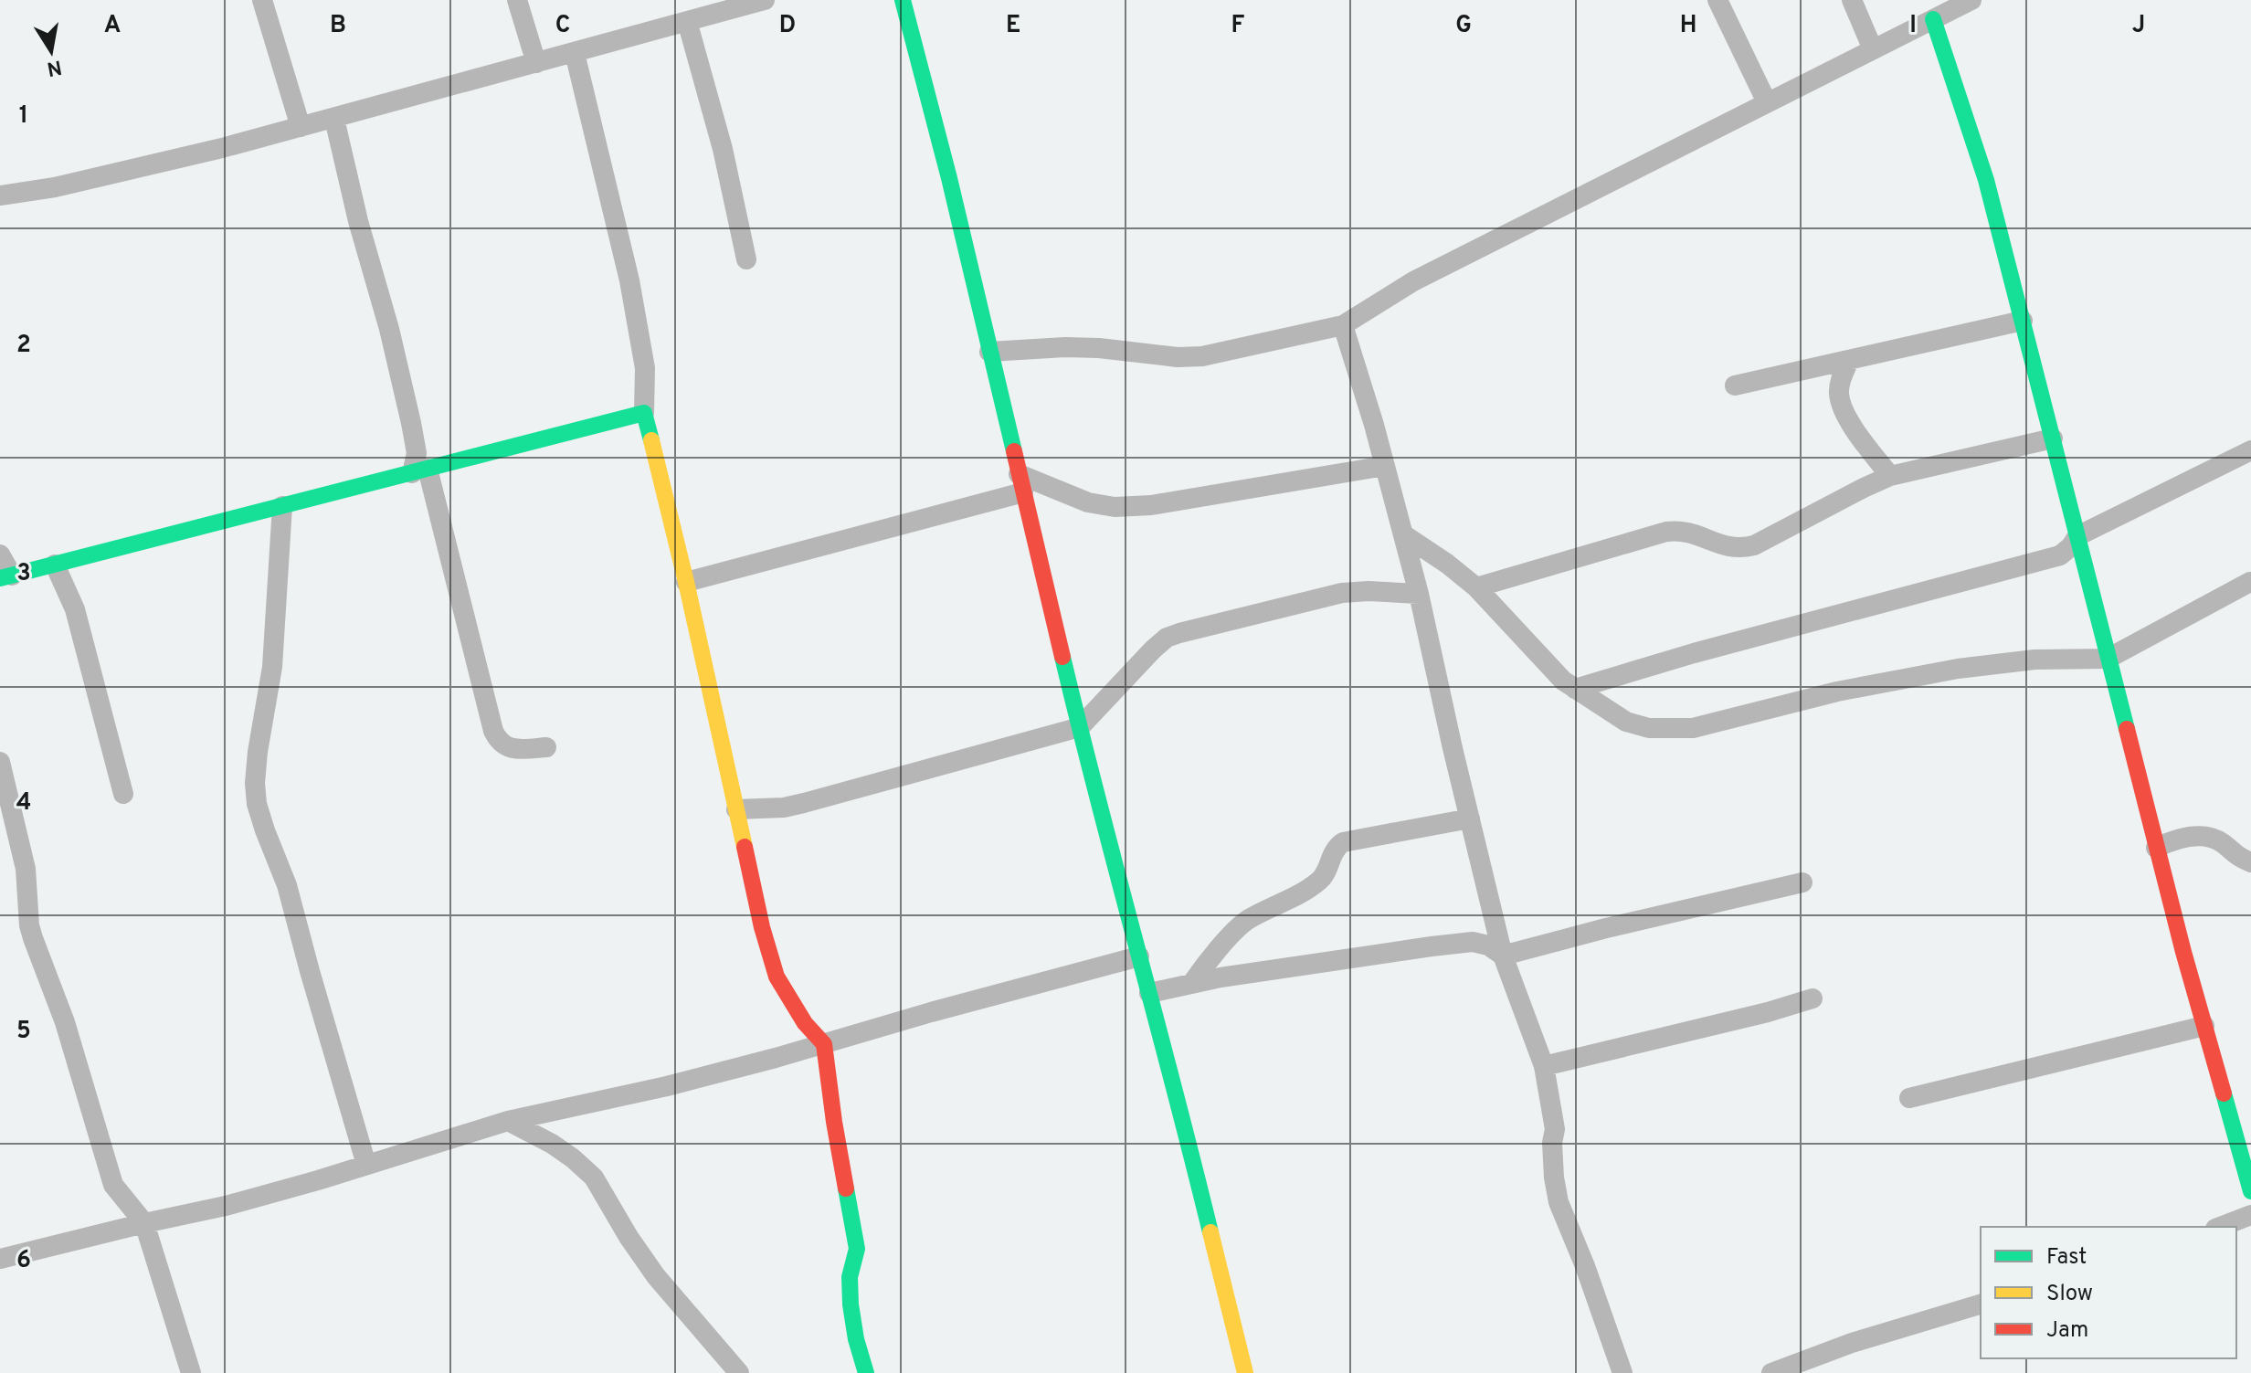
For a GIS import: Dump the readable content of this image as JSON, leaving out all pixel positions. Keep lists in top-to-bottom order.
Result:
{
  "legend": ["Fast", "Slow", "Jam"],
  "north": "bottom",
  "grid": {
    "columns": [
      "A",
      "B",
      "C",
      "D",
      "E",
      "F",
      "G",
      "H",
      "I",
      "J"
    ],
    "rows": [
      "1",
      "2",
      "3",
      "4",
      "5",
      "6"
    ]
  }
}
